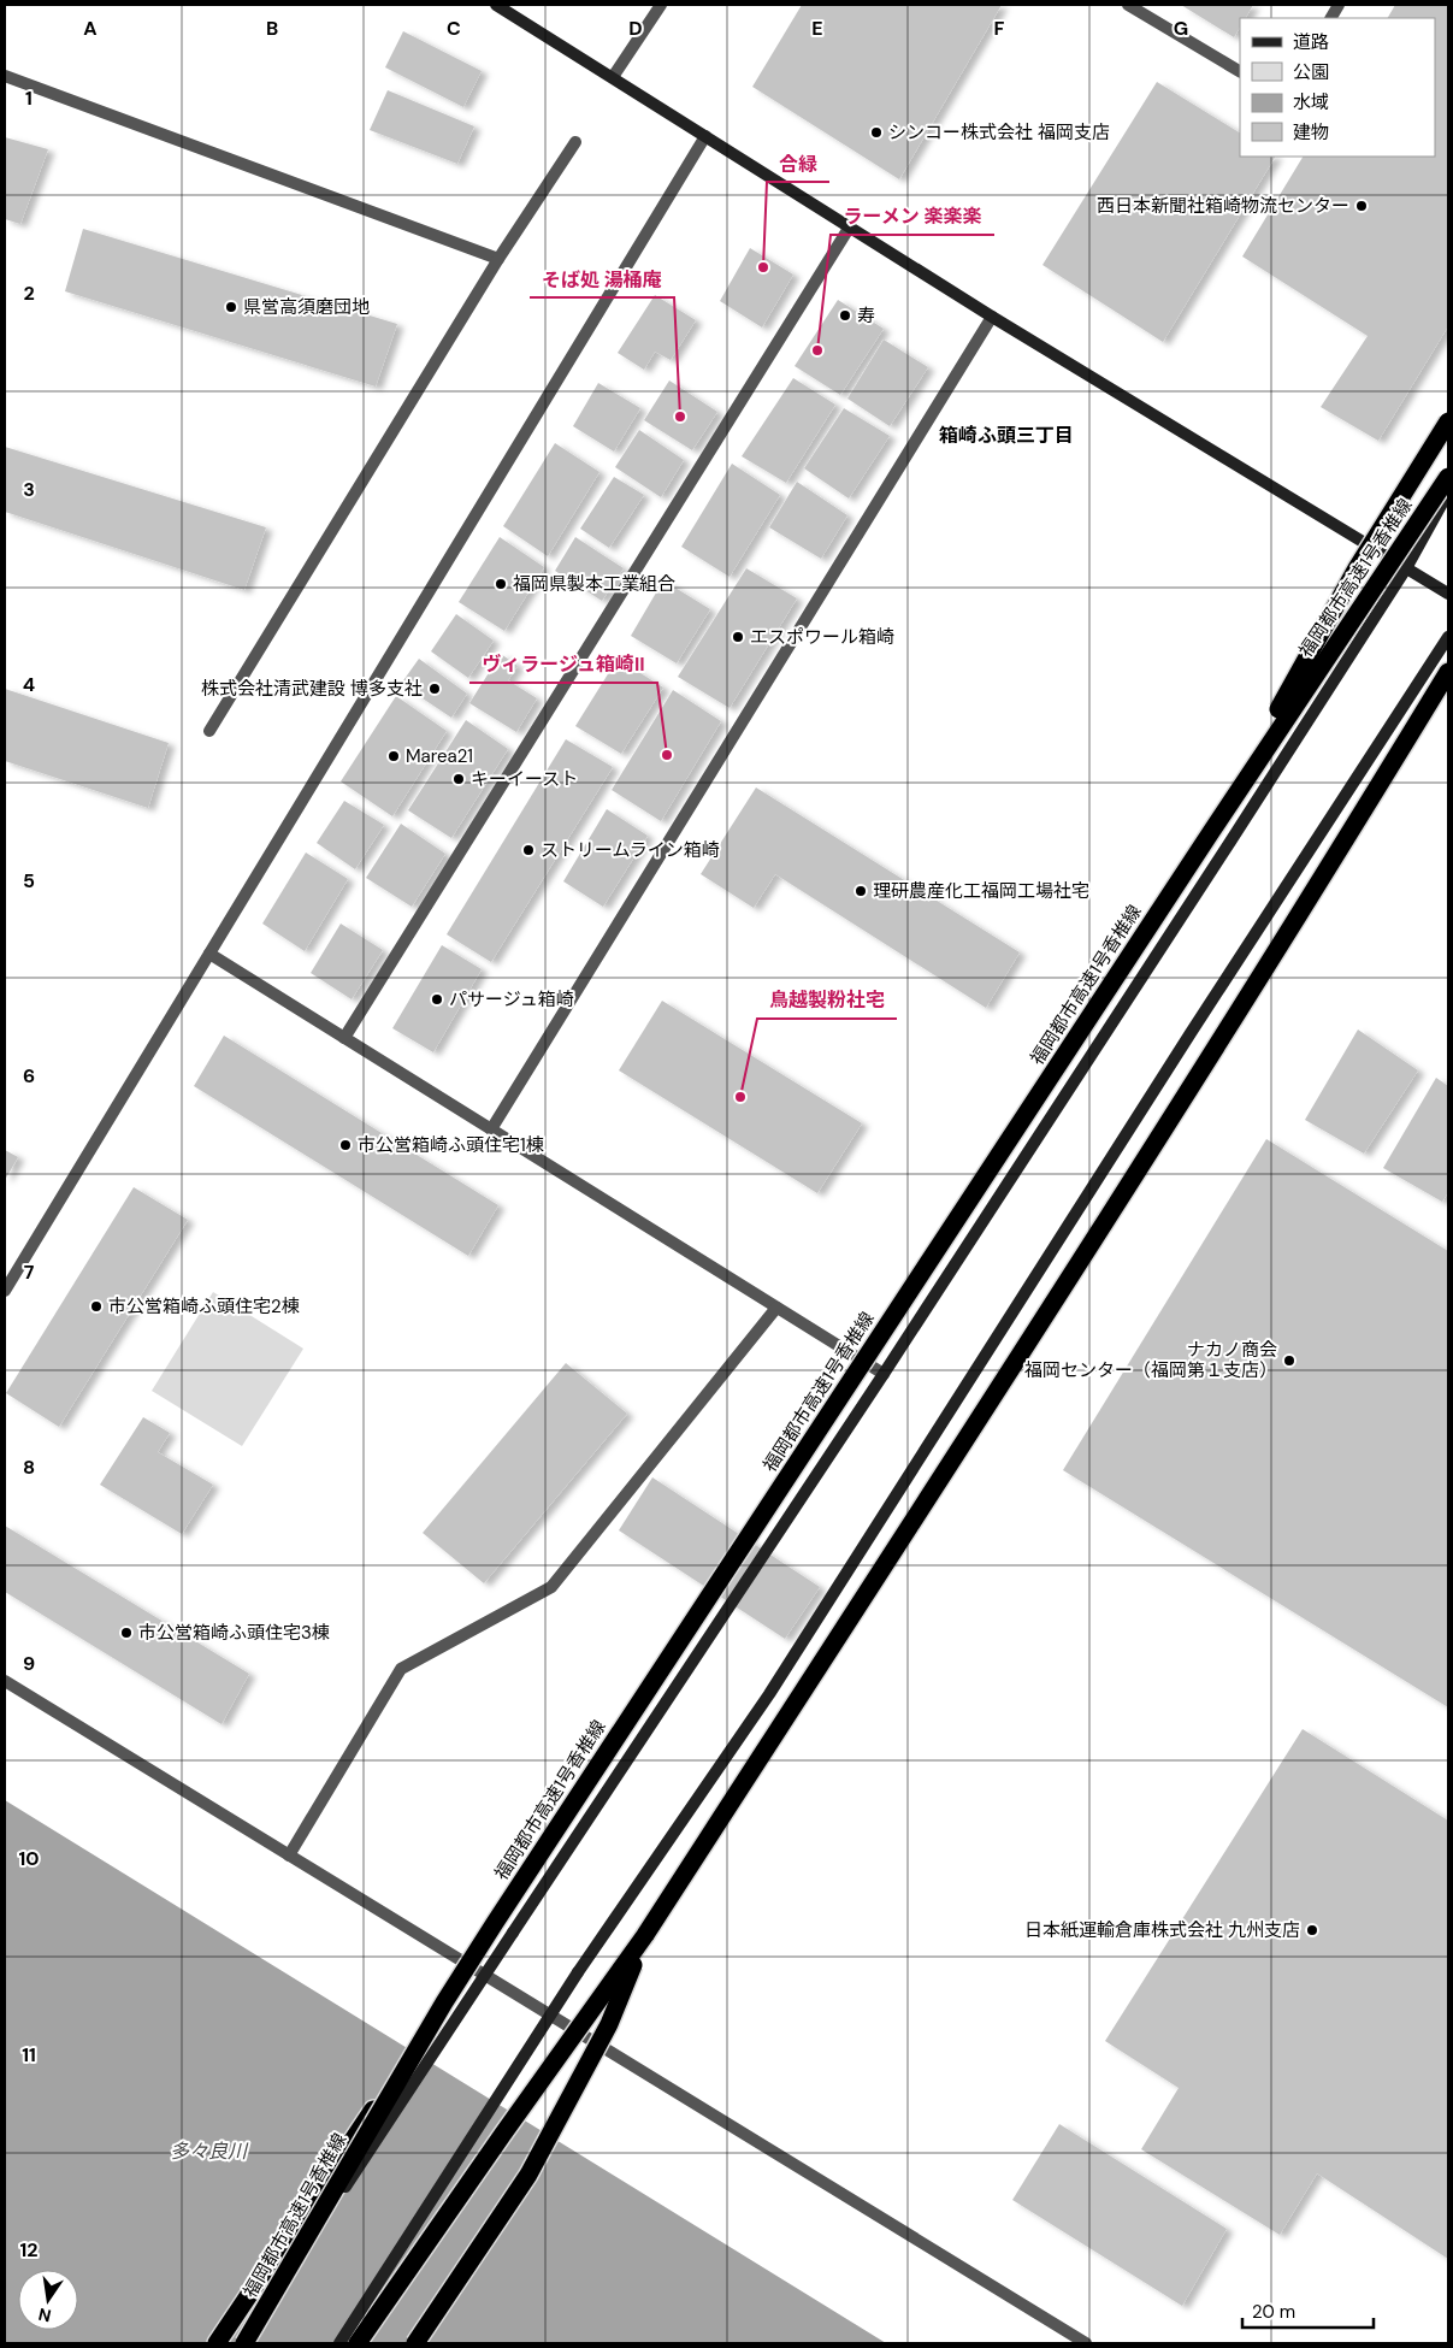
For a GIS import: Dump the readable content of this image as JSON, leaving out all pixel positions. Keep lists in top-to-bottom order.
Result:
{
  "streets": {
    "highway": ["福岡都市高速1号香椎線"]
  },
  "districts": ["箱崎ふ頭三丁目"],
  "water": ["多々良川"],
  "places": [
    "シンコー株式会社 福岡支店",
    "西日本新聞社箱崎物流センター",
    "合緑",
    "県営高須磨団地",
    "寿",
    "ラーメン 楽楽楽",
    "そば処 湯桶庵",
    "福岡県製本工業組合",
    "エスポワール箱崎",
    "株式会社清武建設 博多支社",
    "ヴィラージュ箱崎II",
    "Marea21",
    "キーイースト",
    "ストリームライン箱崎",
    "理研農産化工福岡工場社宅",
    "パサージュ箱崎",
    "鳥越製粉社宅",
    "市公営箱崎ふ頭住宅1棟",
    "市公営箱崎ふ頭住宅2棟",
    "ナカノ商会 福岡センター（福岡第１支店）",
    "市公営箱崎ふ頭住宅3棟",
    "日本紙運輸倉庫株式会社 九州支店"
  ],
  "legend": [
    "道路",
    "公園",
    "水域",
    "建物"
  ],
  "scale_bar": "20 m",
  "north": "bottom",
  "grid": {
    "columns": [
      "A",
      "B",
      "C",
      "D",
      "E",
      "F",
      "G"
    ],
    "rows": [
      "1",
      "2",
      "3",
      "4",
      "5",
      "6",
      "7",
      "8",
      "9",
      "10",
      "11",
      "12"
    ]
  }
}
